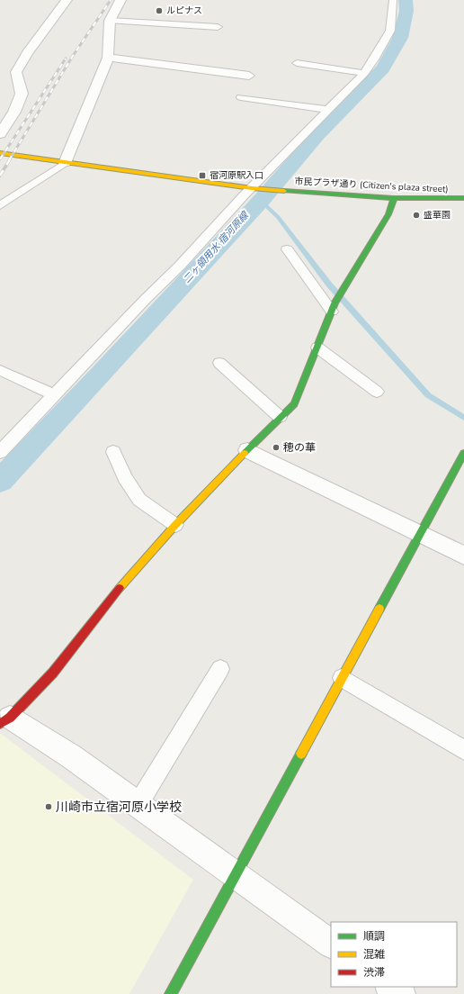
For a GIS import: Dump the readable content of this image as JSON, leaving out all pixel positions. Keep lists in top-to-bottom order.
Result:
{
  "streets": {
    "street": ["市民プラザ通り (Citizen's plaza street)"]
  },
  "water": ["二ヶ領用水 宿河原線"],
  "places": {
    "other": [
      "ルピナス",
      "盛華園",
      "穂の華",
      "川崎市立宿河原小学校"
    ],
    "transit": ["宿河原駅入口"]
  },
  "legend": ["順調", "混雑", "渋滞"]
}
